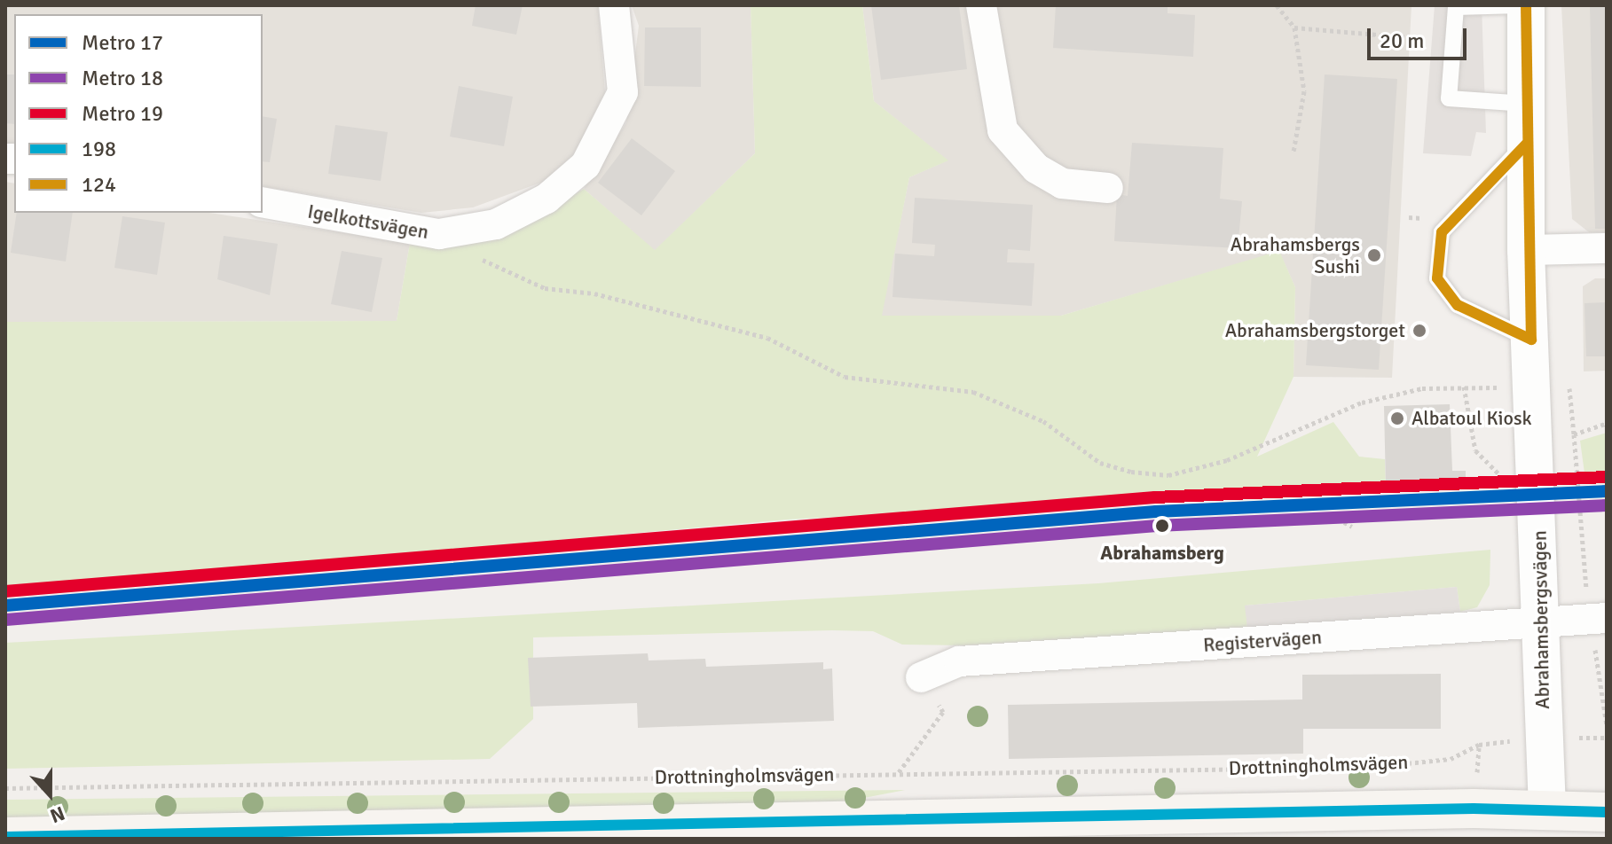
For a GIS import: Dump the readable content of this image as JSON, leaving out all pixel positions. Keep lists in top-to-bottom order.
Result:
{
  "streets": {
    "street": ["Igelkottsvägen", "Abrahamsbergsvägen", "Registervägen"],
    "path": ["Drottningholmsvägen"]
  },
  "crossings": [
    ["Abrahamsbergsvägen", "Registervägen"]
  ],
  "places": [
    "Abrahamsbergs Sushi",
    "Abrahamsbergstorget",
    "Albatoul Kiosk",
    "Abrahamsberg"
  ],
  "lines": [
    "transit line 124",
    "metro line 19",
    "metro line 17",
    "metro line 18",
    "transit line 198"
  ],
  "legend": [
    "Metro 17",
    "Metro 18",
    "Metro 19",
    "198",
    "124"
  ],
  "scale_bar": "20 m",
  "north": "bottom"
}
